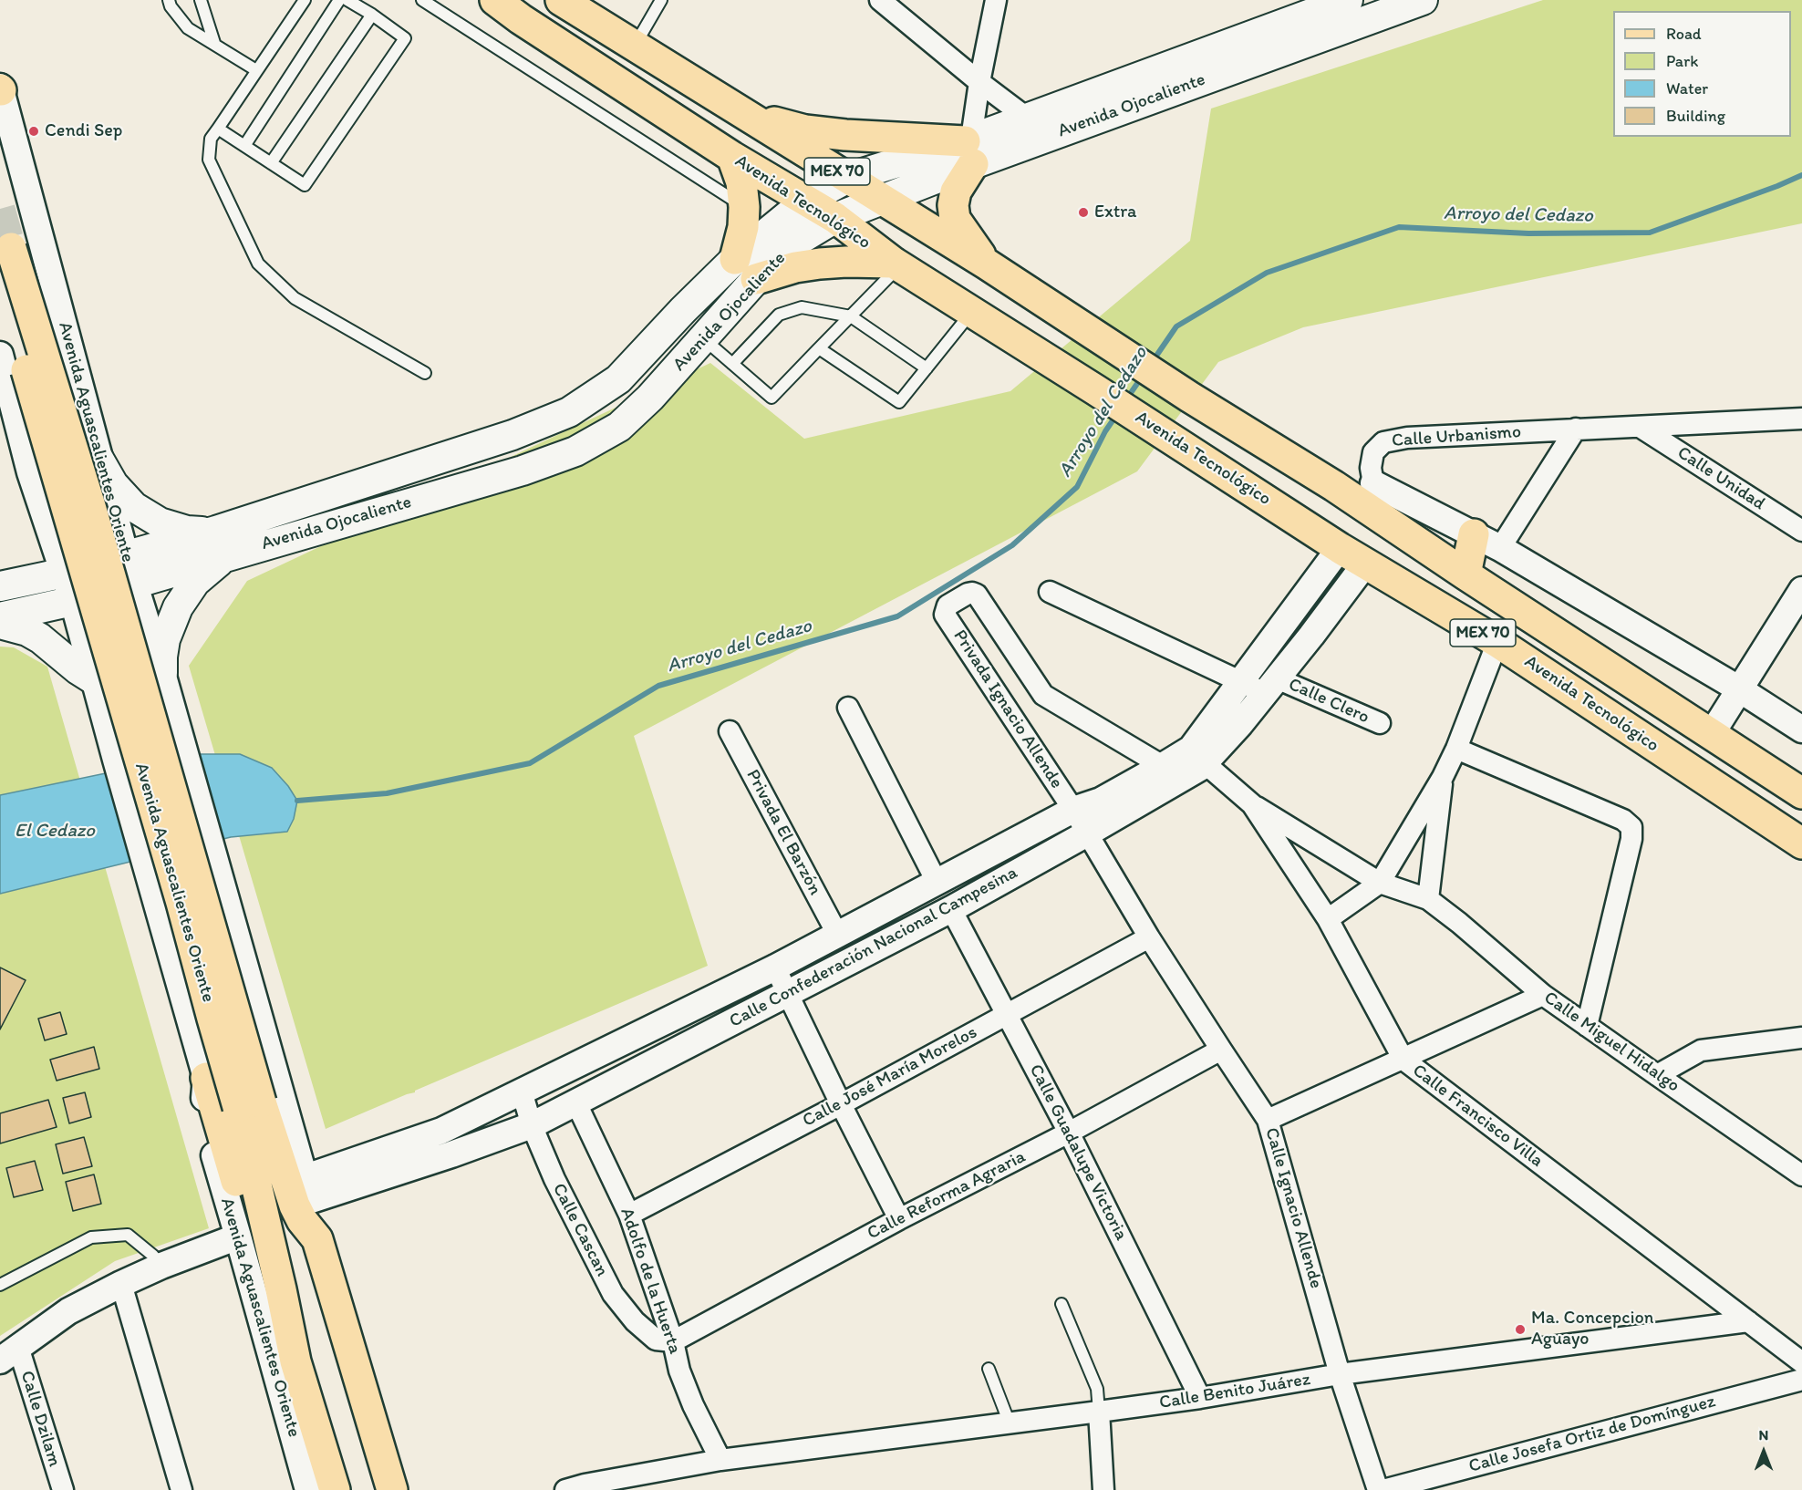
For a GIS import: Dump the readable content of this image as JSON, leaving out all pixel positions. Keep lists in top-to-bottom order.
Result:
{
  "streets": {
    "main road": [
      "Avenida Ojocaliente",
      "MEX 70",
      "Avenida Tecnológico",
      "Avenida Aguascalientes Oriente"
    ],
    "street": [
      "Calle Urbanismo",
      "Calle Unidad",
      "Calle Clero",
      "Privada Ignacio Allende",
      "Privada El Barzón",
      "Calle Confederación Nacional Campesina",
      "Calle Miguel Hidalgo",
      "Calle José María Morelos",
      "Calle Francisco Villa",
      "Calle Guadalupe Victoria",
      "Calle Reforma Agraria",
      "Calle Ignacio Allende",
      "Calle Cascan",
      "Adolfo de la Huerta",
      "Calle Benito Juárez",
      "Calle Dzilam",
      "Calle Josefa Ortiz de Domínguez"
    ]
  },
  "crossings": [
    ["Avenida Ojocaliente", "MEX 70"],
    ["Avenida Ojocaliente", "Avenida Tecnológico"],
    ["Avenida Ojocaliente", "Avenida Aguascalientes Oriente"],
    ["Avenida Tecnológico", "Calle Confederación Nacional Campesina"],
    ["Calle Urbanismo", "Calle Unidad"],
    ["Avenida Aguascalientes Oriente", "Calle Confederación Nacional Campesina"],
    ["Calle Clero", "Calle Confederación Nacional Campesina"],
    ["Privada Ignacio Allende", "Calle Confederación Nacional Campesina"],
    ["Privada Ignacio Allende", "Calle Ignacio Allende"],
    ["Privada El Barzón", "Calle Confederación Nacional Campesina"],
    ["Calle Confederación Nacional Campesina", "Calle Francisco Villa"],
    ["Calle Confederación Nacional Campesina", "Calle Guadalupe Victoria"],
    ["Calle Confederación Nacional Campesina", "Calle Ignacio Allende"],
    ["Calle Confederación Nacional Campesina", "Calle Cascan"],
    ["Calle Confederación Nacional Campesina", "Adolfo de la Huerta"],
    ["Calle Miguel Hidalgo", "Calle Francisco Villa"],
    ["Calle José María Morelos", "Calle Guadalupe Victoria"],
    ["Calle José María Morelos", "Calle Ignacio Allende"],
    ["Calle José María Morelos", "Adolfo de la Huerta"],
    ["Calle Francisco Villa", "Calle Benito Juárez"],
    ["Calle Guadalupe Victoria", "Calle Reforma Agraria"],
    ["Calle Guadalupe Victoria", "Calle Benito Juárez"],
    ["Calle Reforma Agraria", "Calle Ignacio Allende"],
    ["Calle Reforma Agraria", "Calle Cascan"],
    ["Calle Reforma Agraria", "Adolfo de la Huerta"],
    ["Calle Ignacio Allende", "Calle Benito Juárez"],
    ["Calle Cascan", "Adolfo de la Huerta"],
    ["Adolfo de la Huerta", "Calle Benito Juárez"]
  ],
  "water": ["Arroyo del Cedazo", "El Cedazo"],
  "places": ["Cendi Sep", "Extra", "Ma. Concepcion Aguayo"],
  "legend": [
    "Road",
    "Park",
    "Water",
    "Building"
  ],
  "north": "top"
}
